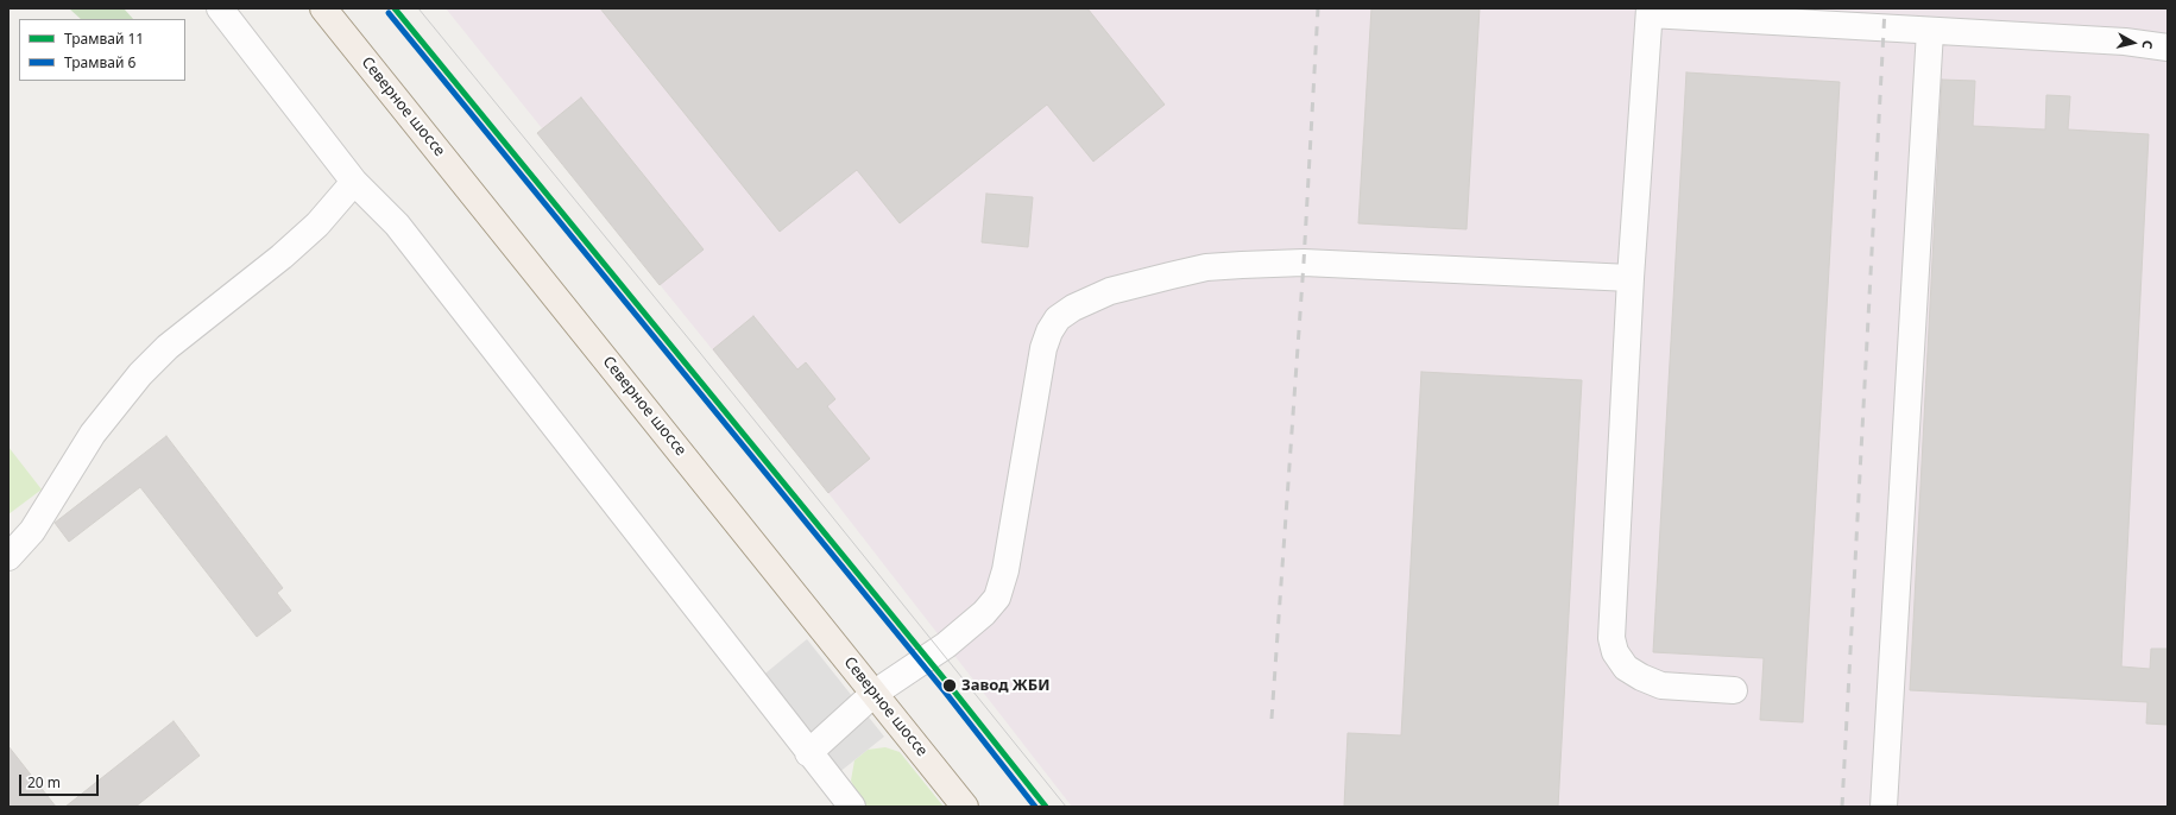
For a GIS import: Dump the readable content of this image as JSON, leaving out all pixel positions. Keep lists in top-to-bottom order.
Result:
{
  "streets": {
    "main road": ["Северное шоссе"]
  },
  "places": ["Завод ЖБИ"],
  "lines": ["tram line 11", "tram line 6"],
  "legend": ["Трамвай 11", "Трамвай 6"],
  "scale_bar": "20 m",
  "north": "right"
}
